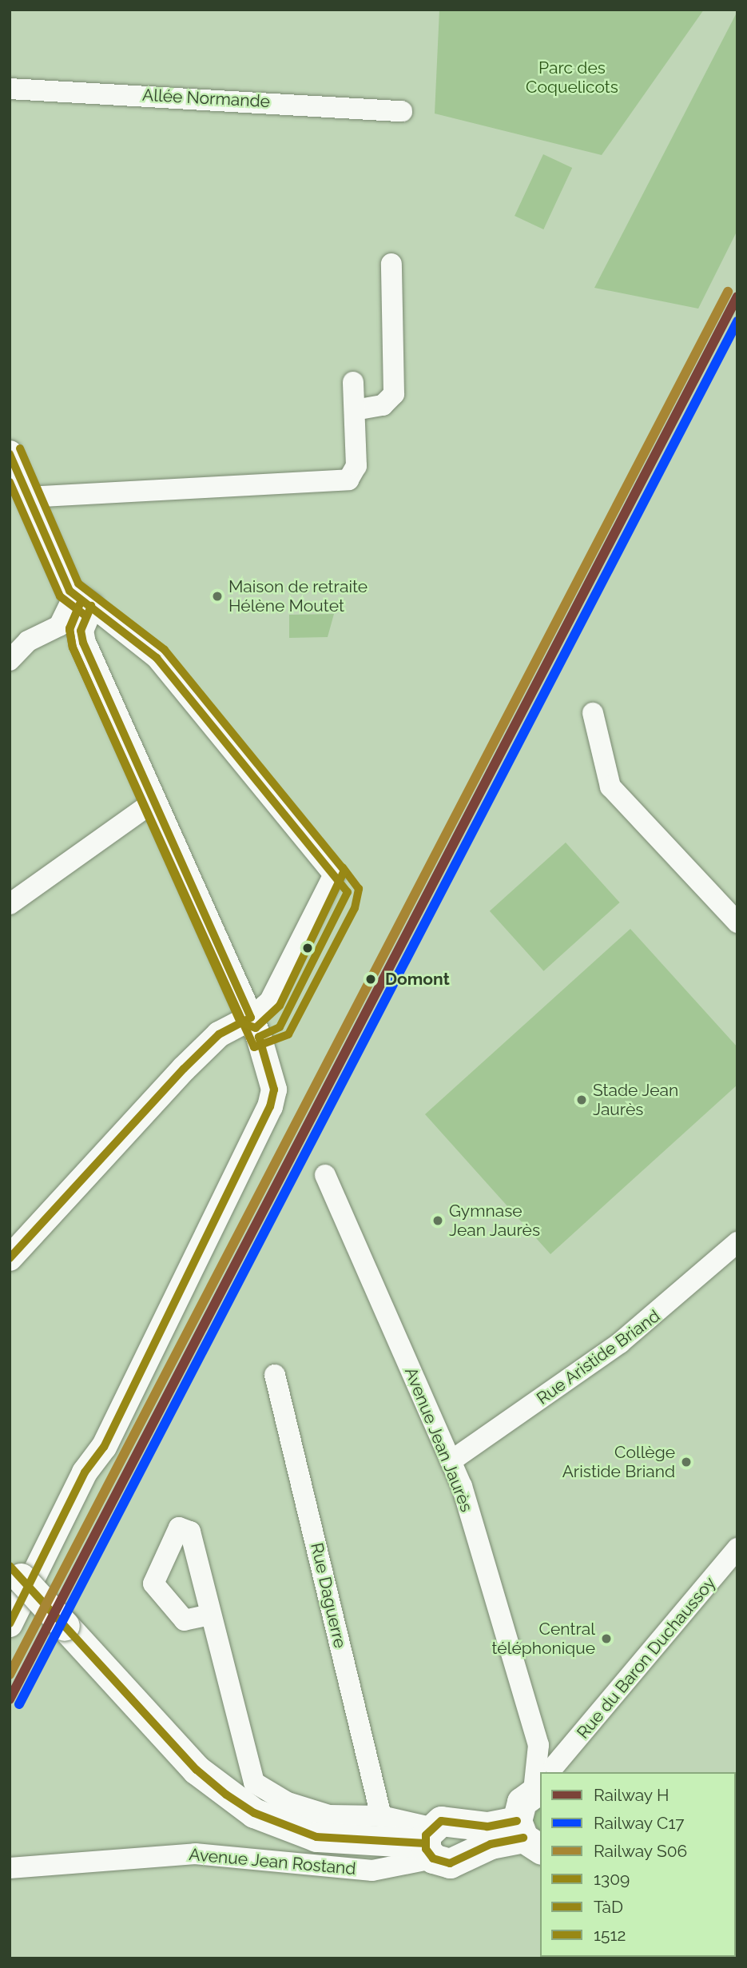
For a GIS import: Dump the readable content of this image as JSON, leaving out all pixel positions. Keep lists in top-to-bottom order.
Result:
{
  "streets": {
    "street": [
      "Allée Normande",
      "Rue Aristide Briand",
      "Avenue Jean Jaurès",
      "Rue Daguerre",
      "Rue du Baron Duchaussoy",
      "Avenue Jean Rostand"
    ]
  },
  "crossings": [
    ["Rue Aristide Briand", "Avenue Jean Jaurès"]
  ],
  "parks": ["Parc des Coquelicots"],
  "places": [
    "Maison de retraite Hélène Moutet",
    "Domont",
    "Stade Jean Jaurès",
    "Gymnase Jean Jaurès",
    "Collège Aristide Briand",
    "Central téléphonique"
  ],
  "lines": [
    "rail line S06",
    "rail line H",
    "rail line C17",
    "transit line 1512",
    "transit line 1309",
    "transit line TàD"
  ],
  "legend": [
    "Railway H",
    "Railway C17",
    "Railway S06",
    "1309",
    "TàD",
    "1512"
  ]
}
